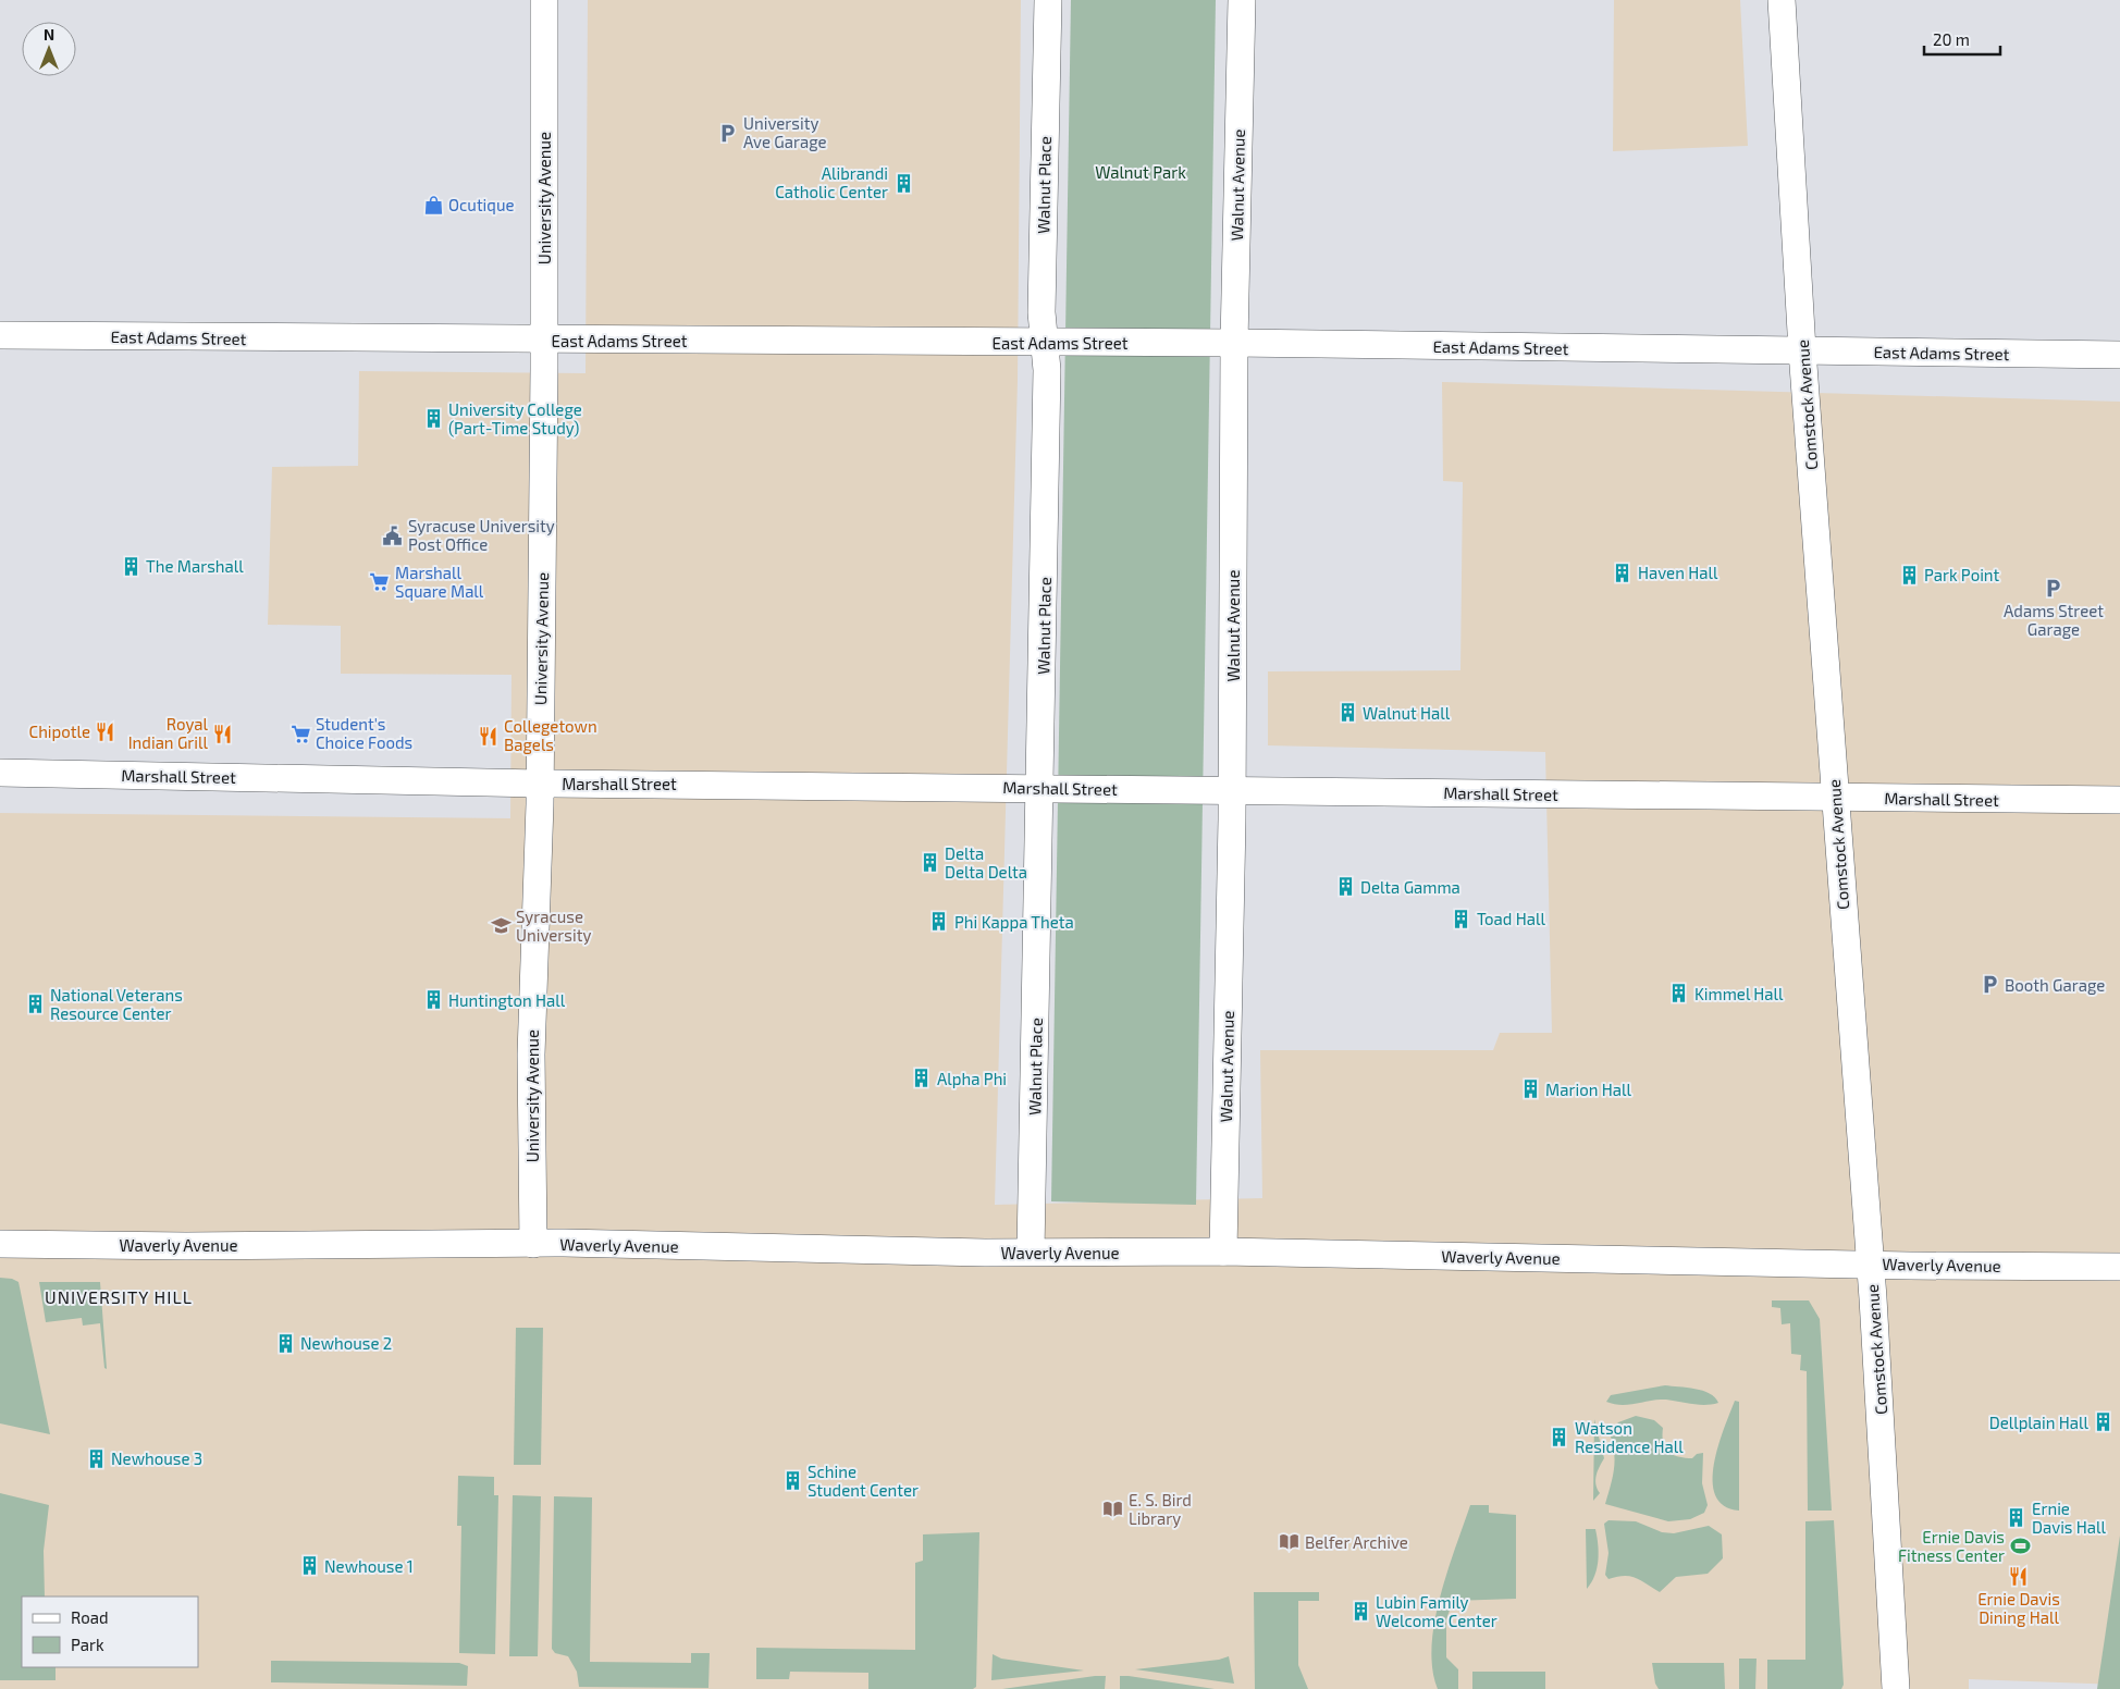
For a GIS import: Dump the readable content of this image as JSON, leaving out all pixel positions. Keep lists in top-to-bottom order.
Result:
{
  "streets": {
    "street": [
      "Walnut Place",
      "Walnut Avenue",
      "University Avenue",
      "East Adams Street",
      "Comstock Avenue",
      "Marshall Street",
      "Waverly Avenue"
    ]
  },
  "crossings": [
    ["Walnut Place", "East Adams Street"],
    ["Walnut Place", "Marshall Street"],
    ["Walnut Place", "Waverly Avenue"],
    ["Walnut Avenue", "East Adams Street"],
    ["Walnut Avenue", "Marshall Street"],
    ["Walnut Avenue", "Waverly Avenue"],
    ["University Avenue", "East Adams Street"],
    ["University Avenue", "Marshall Street"],
    ["University Avenue", "Waverly Avenue"],
    ["East Adams Street", "Comstock Avenue"],
    ["Comstock Avenue", "Marshall Street"],
    ["Comstock Avenue", "Waverly Avenue"]
  ],
  "districts": ["UNIVERSITY HILL"],
  "parks": ["Walnut Park"],
  "places": {
    "parking": ["University Ave Garage", "Adams Street Garage", "Booth Garage"],
    "building": [
      "Alibrandi Catholic Center",
      "University College (Part-Time Study)",
      "The Marshall",
      "Haven Hall",
      "Park Point",
      "Walnut Hall",
      "Delta Delta Delta",
      "Delta Gamma",
      "Toad Hall",
      "Phi Kappa Theta",
      "Kimmel Hall",
      "Huntington Hall",
      "National Veterans Resource Center",
      "Alpha Phi",
      "Marion Hall",
      "Newhouse 2",
      "Dellplain Hall",
      "Watson Residence Hall",
      "Newhouse 3",
      "Schine Student Center",
      "Ernie Davis Hall",
      "Newhouse 1",
      "Lubin Family Welcome Center"
    ],
    "shop": ["Ocutique"],
    "public building": ["Syracuse University Post Office"],
    "supermarket": ["Marshall Square Mall", "Student's Choice Foods"],
    "restaurant": [
      "Chipotle",
      "Royal Indian Grill",
      "Collegetown Bagels",
      "Ernie Davis Dining Hall"
    ],
    "school or university": ["Syracuse University"],
    "library": ["E. S. Bird Library", "Belfer Archive"],
    "sports": ["Ernie Davis Fitness Center"]
  },
  "legend": ["Road", "Park"],
  "scale_bar": "20 m",
  "north": "top"
}
